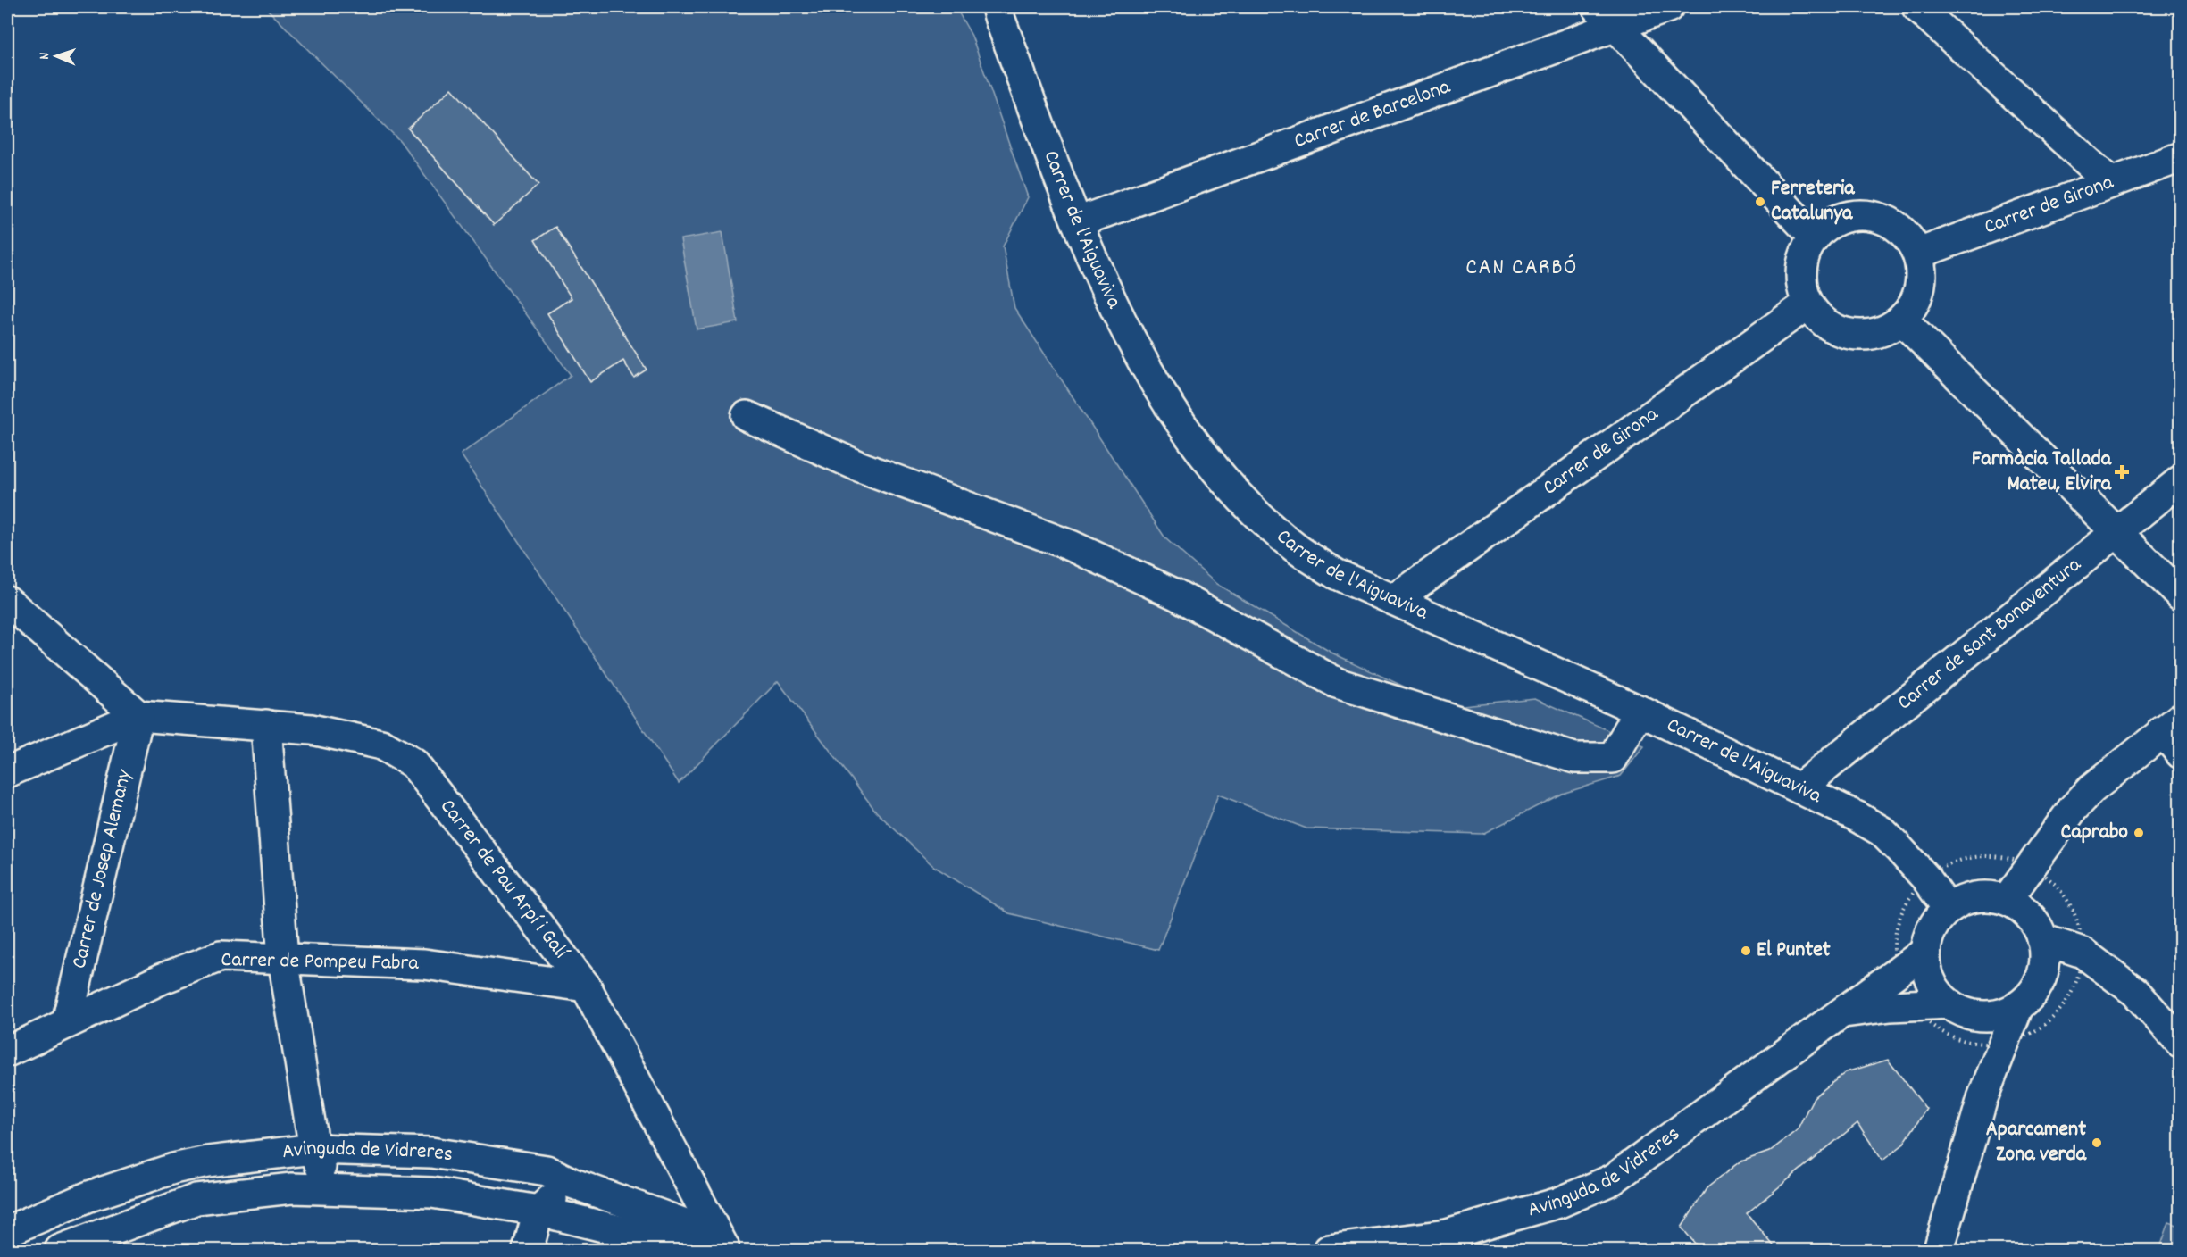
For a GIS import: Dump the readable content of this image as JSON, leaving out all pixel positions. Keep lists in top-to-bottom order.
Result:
{
  "streets": {
    "street": [
      "Carrer de Barcelona",
      "Carrer de Girona",
      "Carrer de l'Aiguaviva",
      "Carrer de Sant Bonaventura",
      "Carrer de Josep Alemany",
      "Carrer de Pau Arpí i Galí",
      "Carrer de Pompeu Fabra",
      "Avinguda de Vidreres"
    ]
  },
  "crossings": [
    ["Carrer de Barcelona", "Carrer de l'Aiguaviva"],
    ["Carrer de Girona", "Carrer de l'Aiguaviva"],
    ["Carrer de l'Aiguaviva", "Carrer de Sant Bonaventura"],
    ["Carrer de l'Aiguaviva", "Avinguda de Vidreres"],
    ["Carrer de Josep Alemany", "Carrer de Pau Arpí i Galí"],
    ["Carrer de Josep Alemany", "Carrer de Pompeu Fabra"],
    ["Carrer de Pau Arpí i Galí", "Carrer de Pompeu Fabra"],
    ["Carrer de Pau Arpí i Galí", "Avinguda de Vidreres"]
  ],
  "districts": ["CAN CARBÓ"],
  "places": {
    "other": [
      "Ferreteria Catalunya",
      "Caprabo",
      "El Puntet",
      "Aparcament Zona verda"
    ],
    "health": ["Farmàcia Tallada Mateu, Elvira"]
  },
  "north": "left"
}
